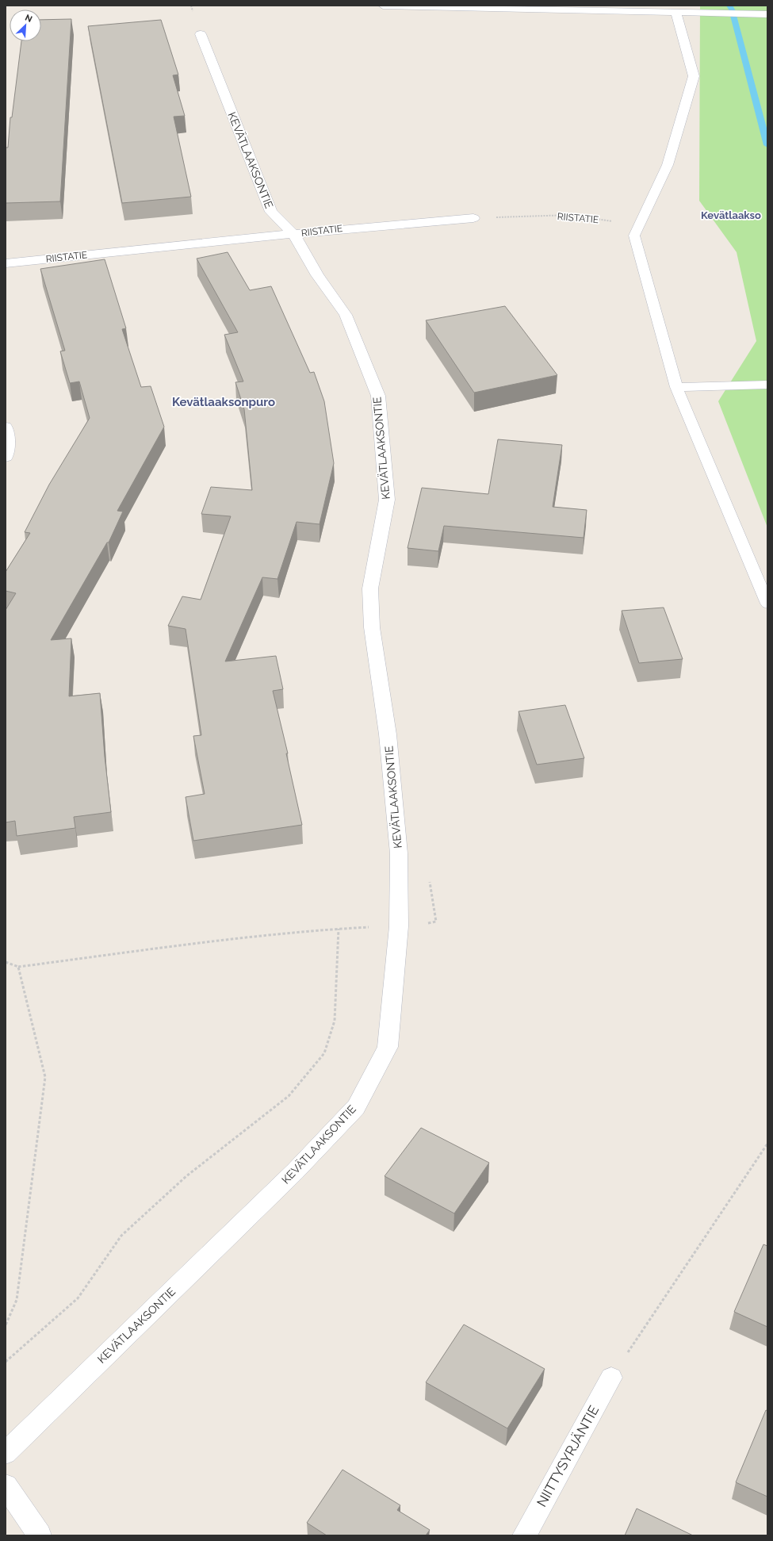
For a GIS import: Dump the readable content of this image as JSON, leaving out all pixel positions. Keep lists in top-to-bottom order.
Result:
{
  "streets": {
    "street": ["KEVÄTLAAKSONTIE", "RIISTATIE", "NIITTYSYRJÄNTIE"]
  },
  "crossings": [
    ["KEVÄTLAAKSONTIE", "RIISTATIE"]
  ],
  "districts": ["Kevätlaakso", "Kevätlaaksonpuro"],
  "north": "top right"
}
